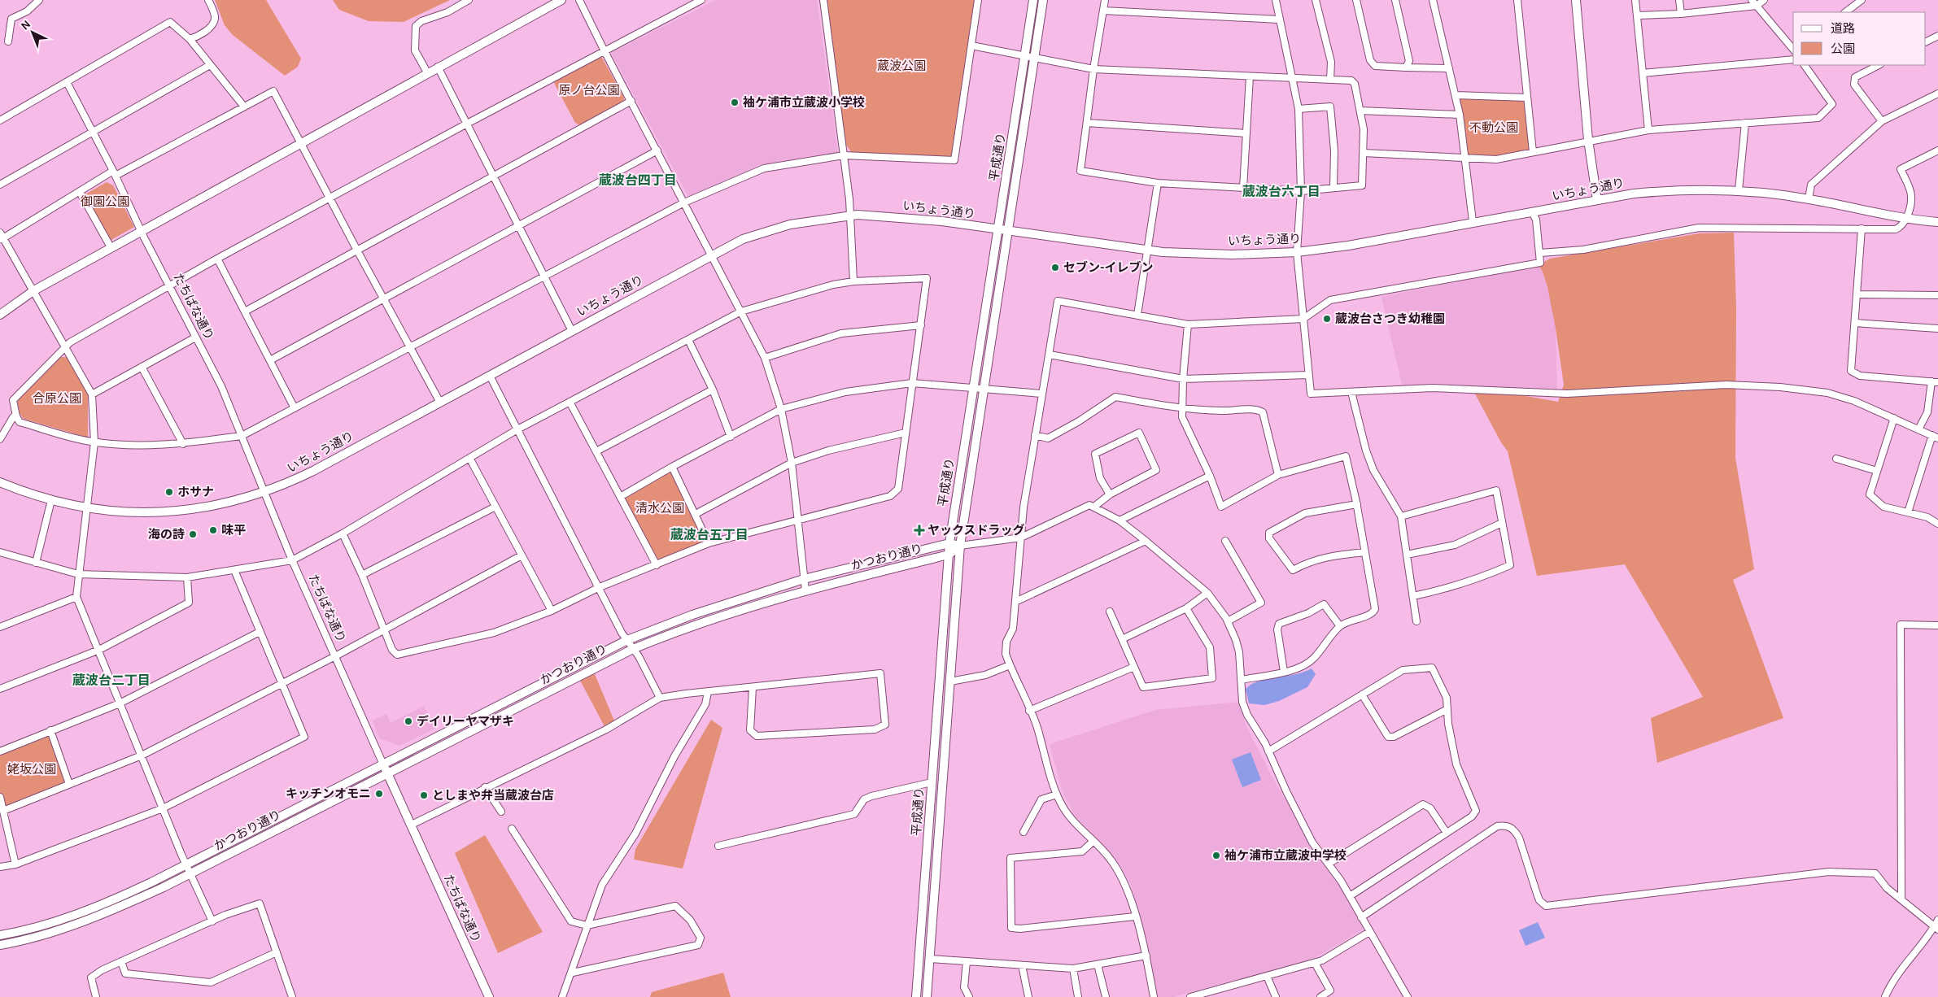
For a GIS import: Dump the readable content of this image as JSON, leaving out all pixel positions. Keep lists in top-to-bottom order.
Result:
{
  "streets": {
    "street": [
      "平成通り",
      "いちょう通り",
      "たちばな通り",
      "かつおり通り"
    ]
  },
  "crossings": [
    ["平成通り", "いちょう通り"],
    ["平成通り", "かつおり通り"],
    ["いちょう通り", "たちばな通り"],
    ["たちばな通り", "かつおり通り"]
  ],
  "districts": [
    "蔵波台四丁目",
    "蔵波台六丁目",
    "蔵波台五丁目",
    "蔵波台二丁目"
  ],
  "parks": [
    "蔵波公園",
    "原ノ台公園",
    "不動公園",
    "御園公園",
    "合原公園",
    "清水公園",
    "姥坂公園"
  ],
  "places": {
    "other": [
      "袖ケ浦市立蔵波小学校",
      "セブン-イレブン",
      "蔵波台さつき幼稚園",
      "ホサナ",
      "味平",
      "海の詩",
      "デイリーヤマザキ",
      "キッチンオモニ",
      "としまや弁当蔵波台店",
      "袖ケ浦市立蔵波中学校"
    ],
    "health": ["ヤックスドラッグ"]
  },
  "legend": ["道路", "公園"],
  "north": "top left"
}
